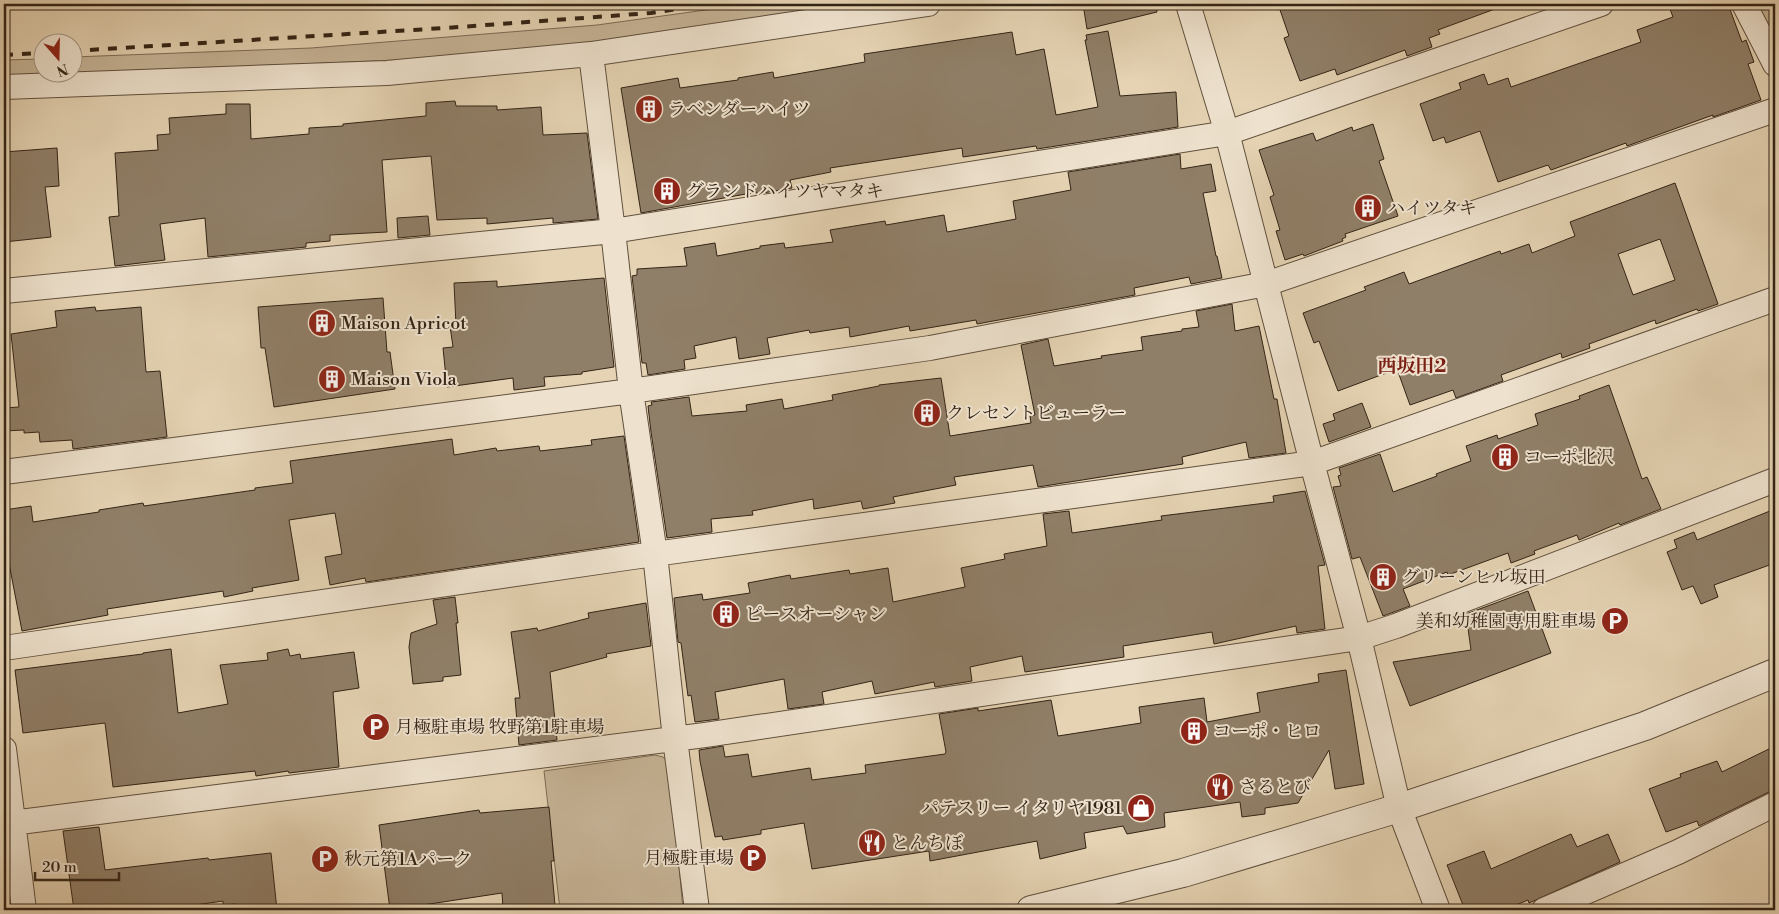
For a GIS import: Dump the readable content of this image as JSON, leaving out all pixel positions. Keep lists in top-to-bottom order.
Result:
{
  "districts": ["西坂田2"],
  "places": {
    "building": [
      "ラベンダーハイツ",
      "グランドハイツヤマタキ",
      "ハイツタキ",
      "Maison Apricot",
      "Maison Viola",
      "クレセントビューラー",
      "コーポ北沢",
      "グリーンヒル坂田",
      "ピースオーシャン",
      "コーポ・ヒロ"
    ],
    "parking": [
      "美和幼稚園専用駐車場",
      "月極駐車場 牧野第1駐車場",
      "月極駐車場",
      "秋元第1Aパーク"
    ],
    "restaurant": ["さるとび", "とんちぼ"],
    "shop": ["パテスリー イタリヤ1981"]
  },
  "scale_bar": "20 m",
  "north": "bottom"
}
